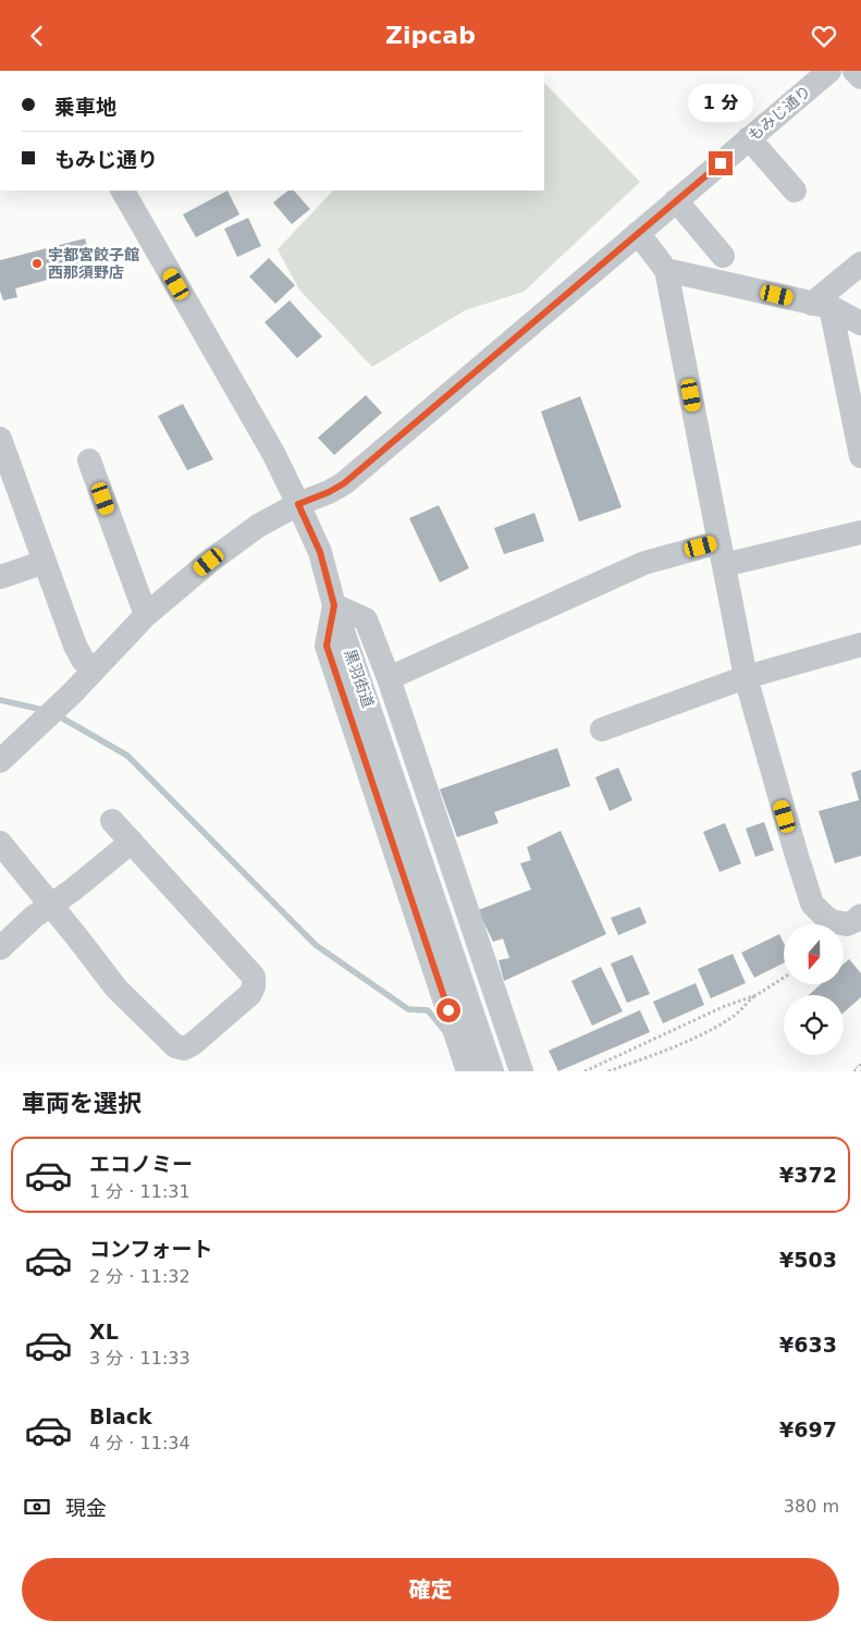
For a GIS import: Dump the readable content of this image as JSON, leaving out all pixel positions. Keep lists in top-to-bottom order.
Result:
{
  "streets": {
    "street": ["もみじ通り", "黒羽街道"]
  },
  "crossings": [
    ["もみじ通り", "黒羽街道"]
  ],
  "places": ["宇都宮餃子館 西那須野店"],
  "north": "bottom",
  "page": {
    "header": "Zipcab",
    "banner": ["乗車地", "もみじ通り"],
    "bubble": "1 分",
    "heading": "車両を選択",
    "list": [
      {
        "name": "エコノミー",
        "note": "1 分 · 11:31",
        "value": "¥372"
      },
      {
        "name": "コンフォート",
        "note": "2 分 · 11:32",
        "value": "¥503"
      },
      {
        "name": "XL",
        "note": "3 分 · 11:33",
        "value": "¥633"
      },
      {
        "name": "Black",
        "note": "4 分 · 11:34",
        "value": "¥697"
      }
    ],
    "pay": ["現金", "380 m"],
    "buttons": "確定"
  }
}
